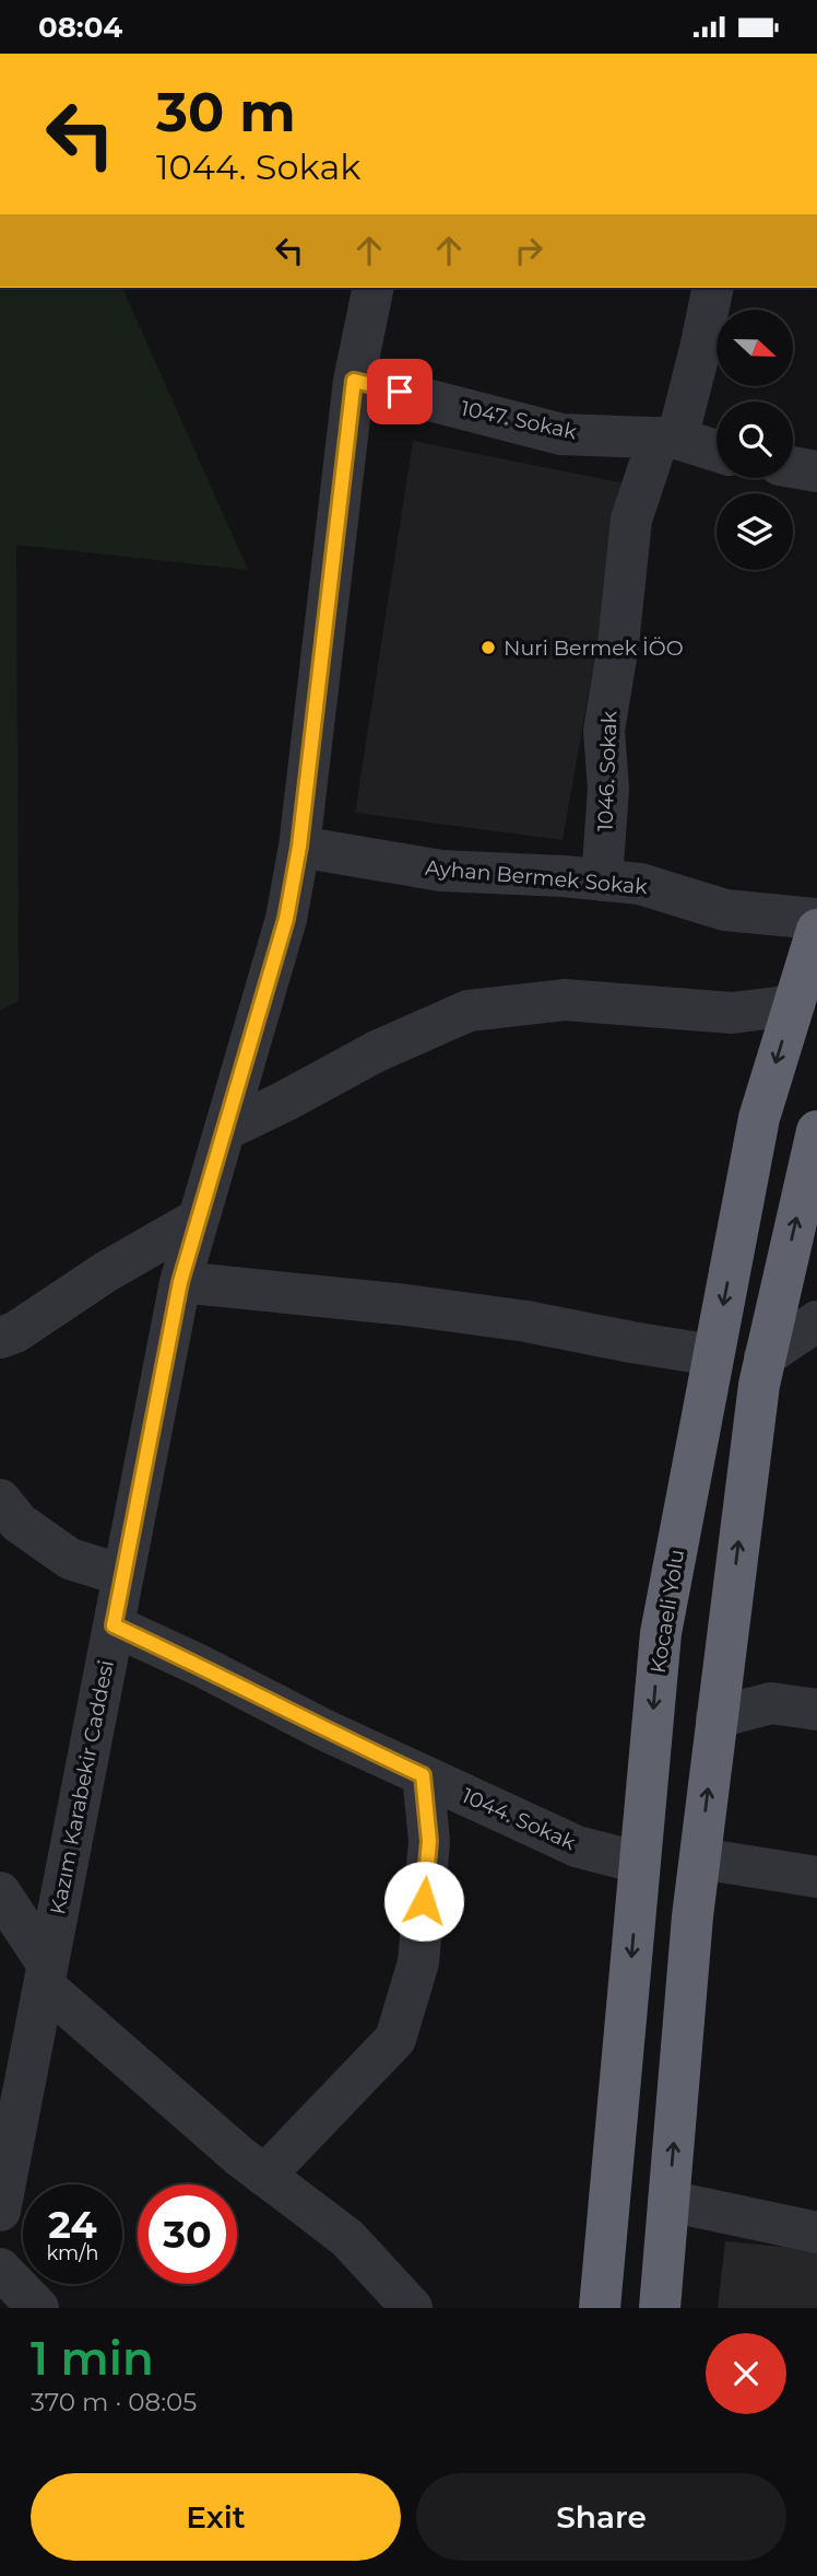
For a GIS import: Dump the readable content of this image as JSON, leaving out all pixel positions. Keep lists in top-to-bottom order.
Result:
{
  "streets": {
    "highway": ["Kocaeli̇ Yolu"],
    "street": [
      "1047. Sokak",
      "1046. Sokak",
      "Ayhan Bermek Sokak",
      "Kazım Karabekir Caddesi",
      "1044. Sokak"
    ]
  },
  "crossings": [
    ["1047. Sokak", "1046. Sokak"],
    ["1047. Sokak", "Kazım Karabekir Caddesi"],
    ["1046. Sokak", "Ayhan Bermek Sokak"],
    ["Ayhan Bermek Sokak", "Kazım Karabekir Caddesi"],
    ["Kocaeli̇ Yolu", "1044. Sokak"],
    ["Kazım Karabekir Caddesi", "1044. Sokak"]
  ],
  "places": ["Nuri Bermek İÖO"],
  "north": "right",
  "page": {
    "status": "08:04",
    "turn": ["30 m", "1044. Sokak"],
    "speed": "24 km/h",
    "limit": "30",
    "heading": ["1 min", "370 m · 08:05"],
    "buttons": ["Exit", "Share"]
  }
}
